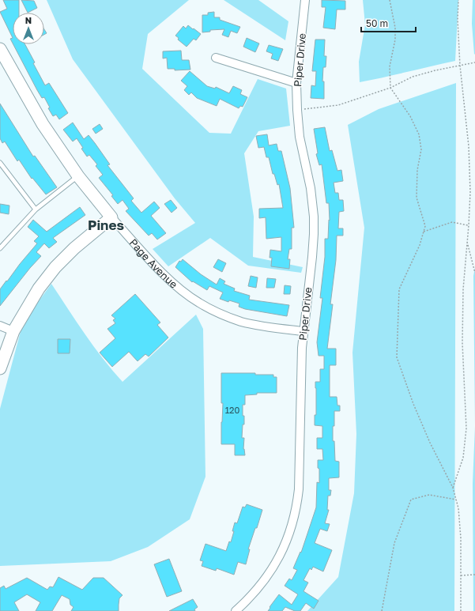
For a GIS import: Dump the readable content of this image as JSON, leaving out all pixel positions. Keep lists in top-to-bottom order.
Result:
{
  "streets": {
    "street": ["Piper Drive", "Page Avenue"]
  },
  "crossings": [
    ["Piper Drive", "Page Avenue"]
  ],
  "districts": ["Pines"],
  "house_numbers": ["120"],
  "scale_bar": "50 m",
  "north": "top"
}
